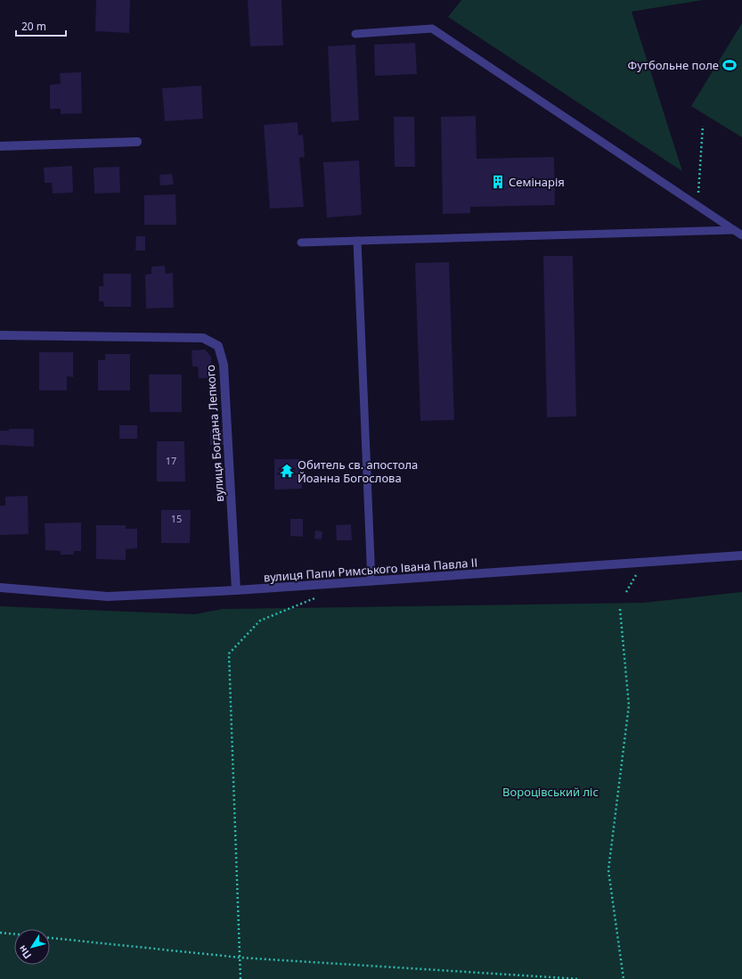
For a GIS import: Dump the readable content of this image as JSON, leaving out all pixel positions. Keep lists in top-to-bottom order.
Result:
{
  "streets": {
    "street": ["вулиця Богдана Лепкого", "вулиця Папи Римського Івана Павла ІІ"]
  },
  "crossings": [
    ["вулиця Богдана Лепкого", "вулиця Папи Римського Івана Павла ІІ"]
  ],
  "parks": ["Вороцівський ліс"],
  "places": {
    "sports": ["Футбольне поле"],
    "building": ["Семінарія"],
    "temple": ["Обитель св. апостола Йоанна Богослова"]
  },
  "house_numbers": ["17", "15"],
  "scale_bar": "20 m",
  "north": "bottom left"
}
